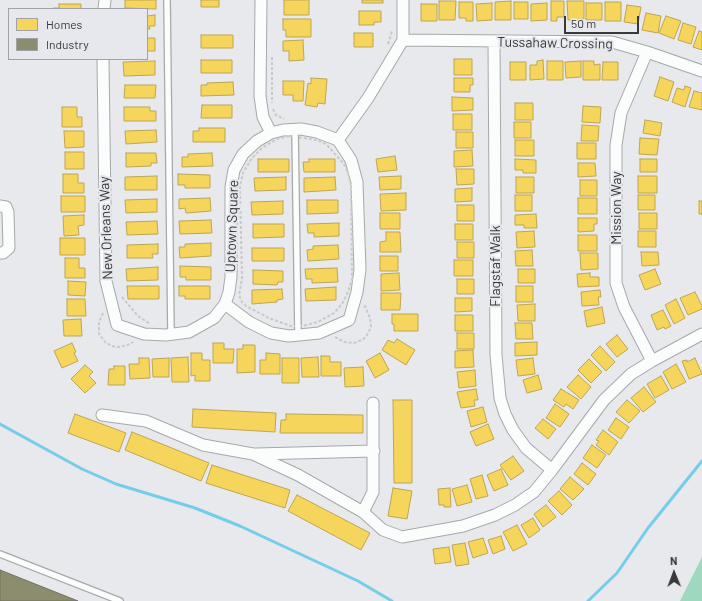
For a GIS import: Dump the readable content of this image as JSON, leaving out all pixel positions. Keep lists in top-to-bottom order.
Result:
{
  "streets": {
    "street": [
      "Tussahaw Crossing",
      "Mission Way",
      "Uptown Square",
      "New Orleans Way",
      "Flagstaf Walk"
    ]
  },
  "crossings": [
    ["Tussahaw Crossing", "Mission Way"],
    ["Tussahaw Crossing", "Flagstaf Walk"],
    ["Uptown Square", "New Orleans Way"]
  ],
  "legend": ["Homes", "Industry"],
  "scale_bar": "50 m",
  "north": "top"
}
